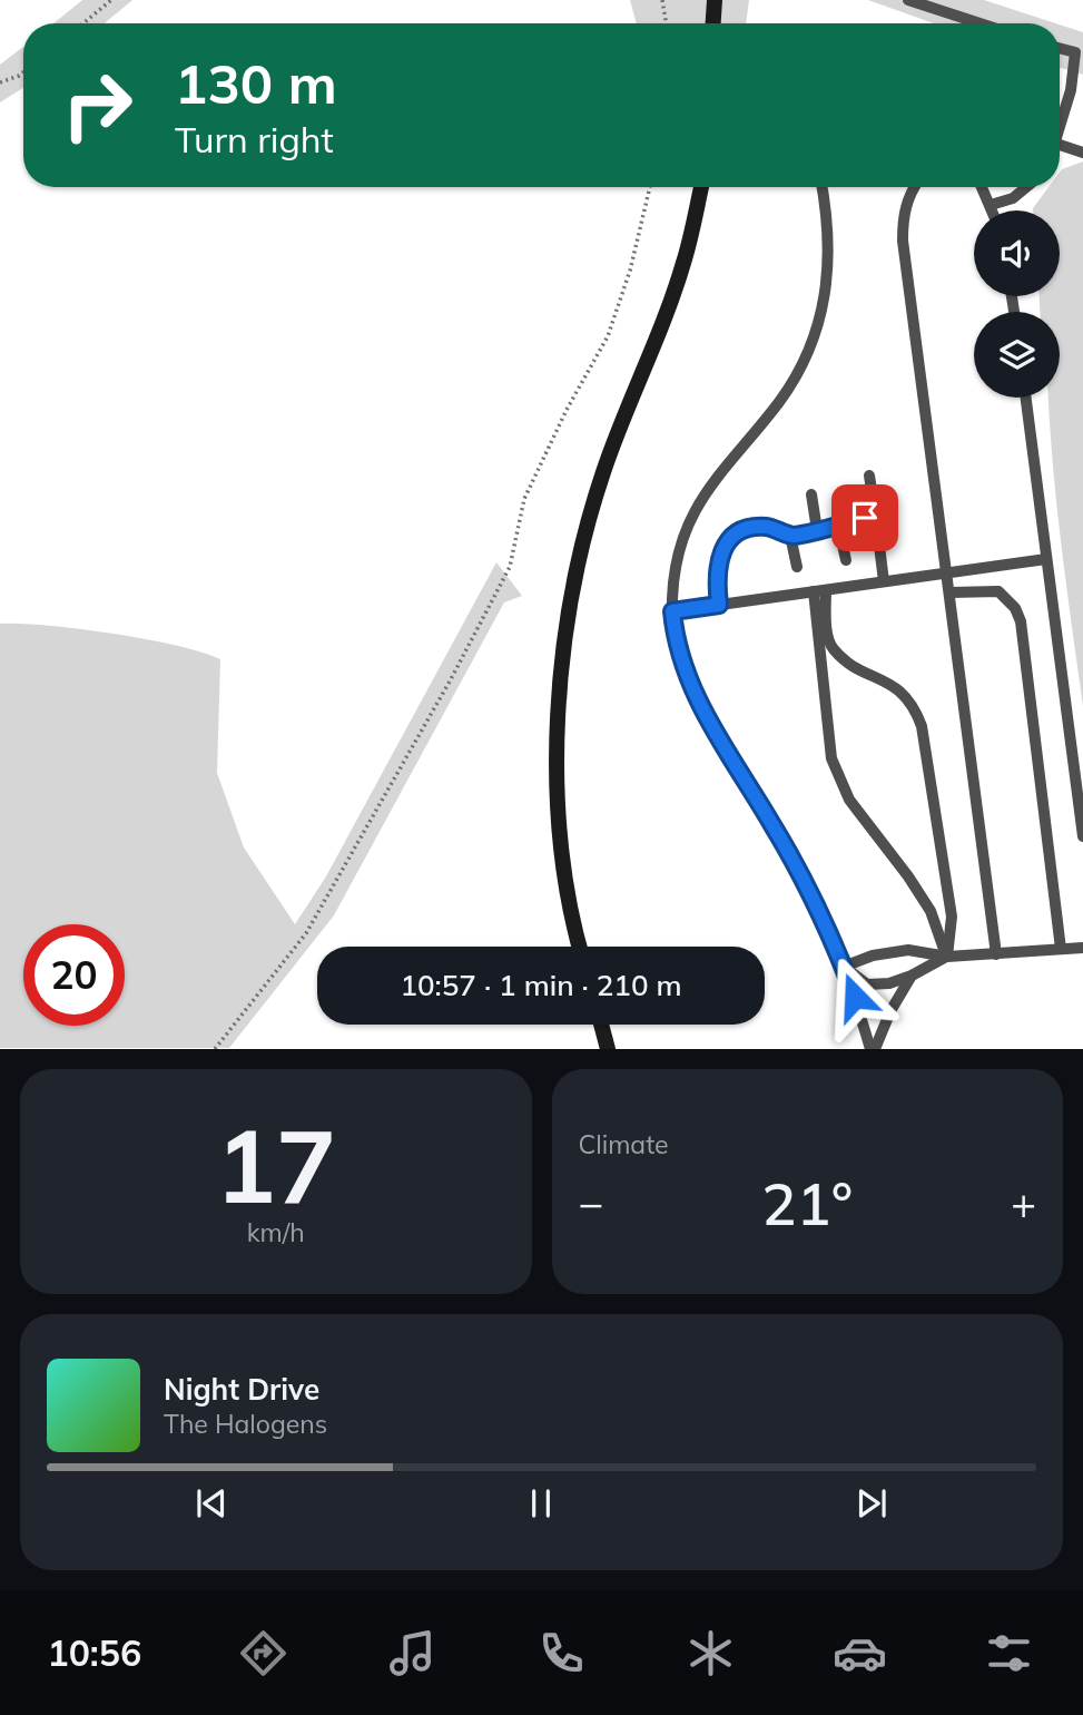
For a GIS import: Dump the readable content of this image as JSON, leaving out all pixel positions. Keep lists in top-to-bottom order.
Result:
{
  "page": {
    "turn": ["130 m", "Turn right"],
    "limit": "20",
    "trip": "10:57 · 1 min · 210 m",
    "tile": [
      ["17", "km/h"],
      "Climate"
    ],
    "heat": ["−", "21°", "+"],
    "song": ["Night Drive", "The Halogens"],
    "tabs": "10:56"
  }
}
